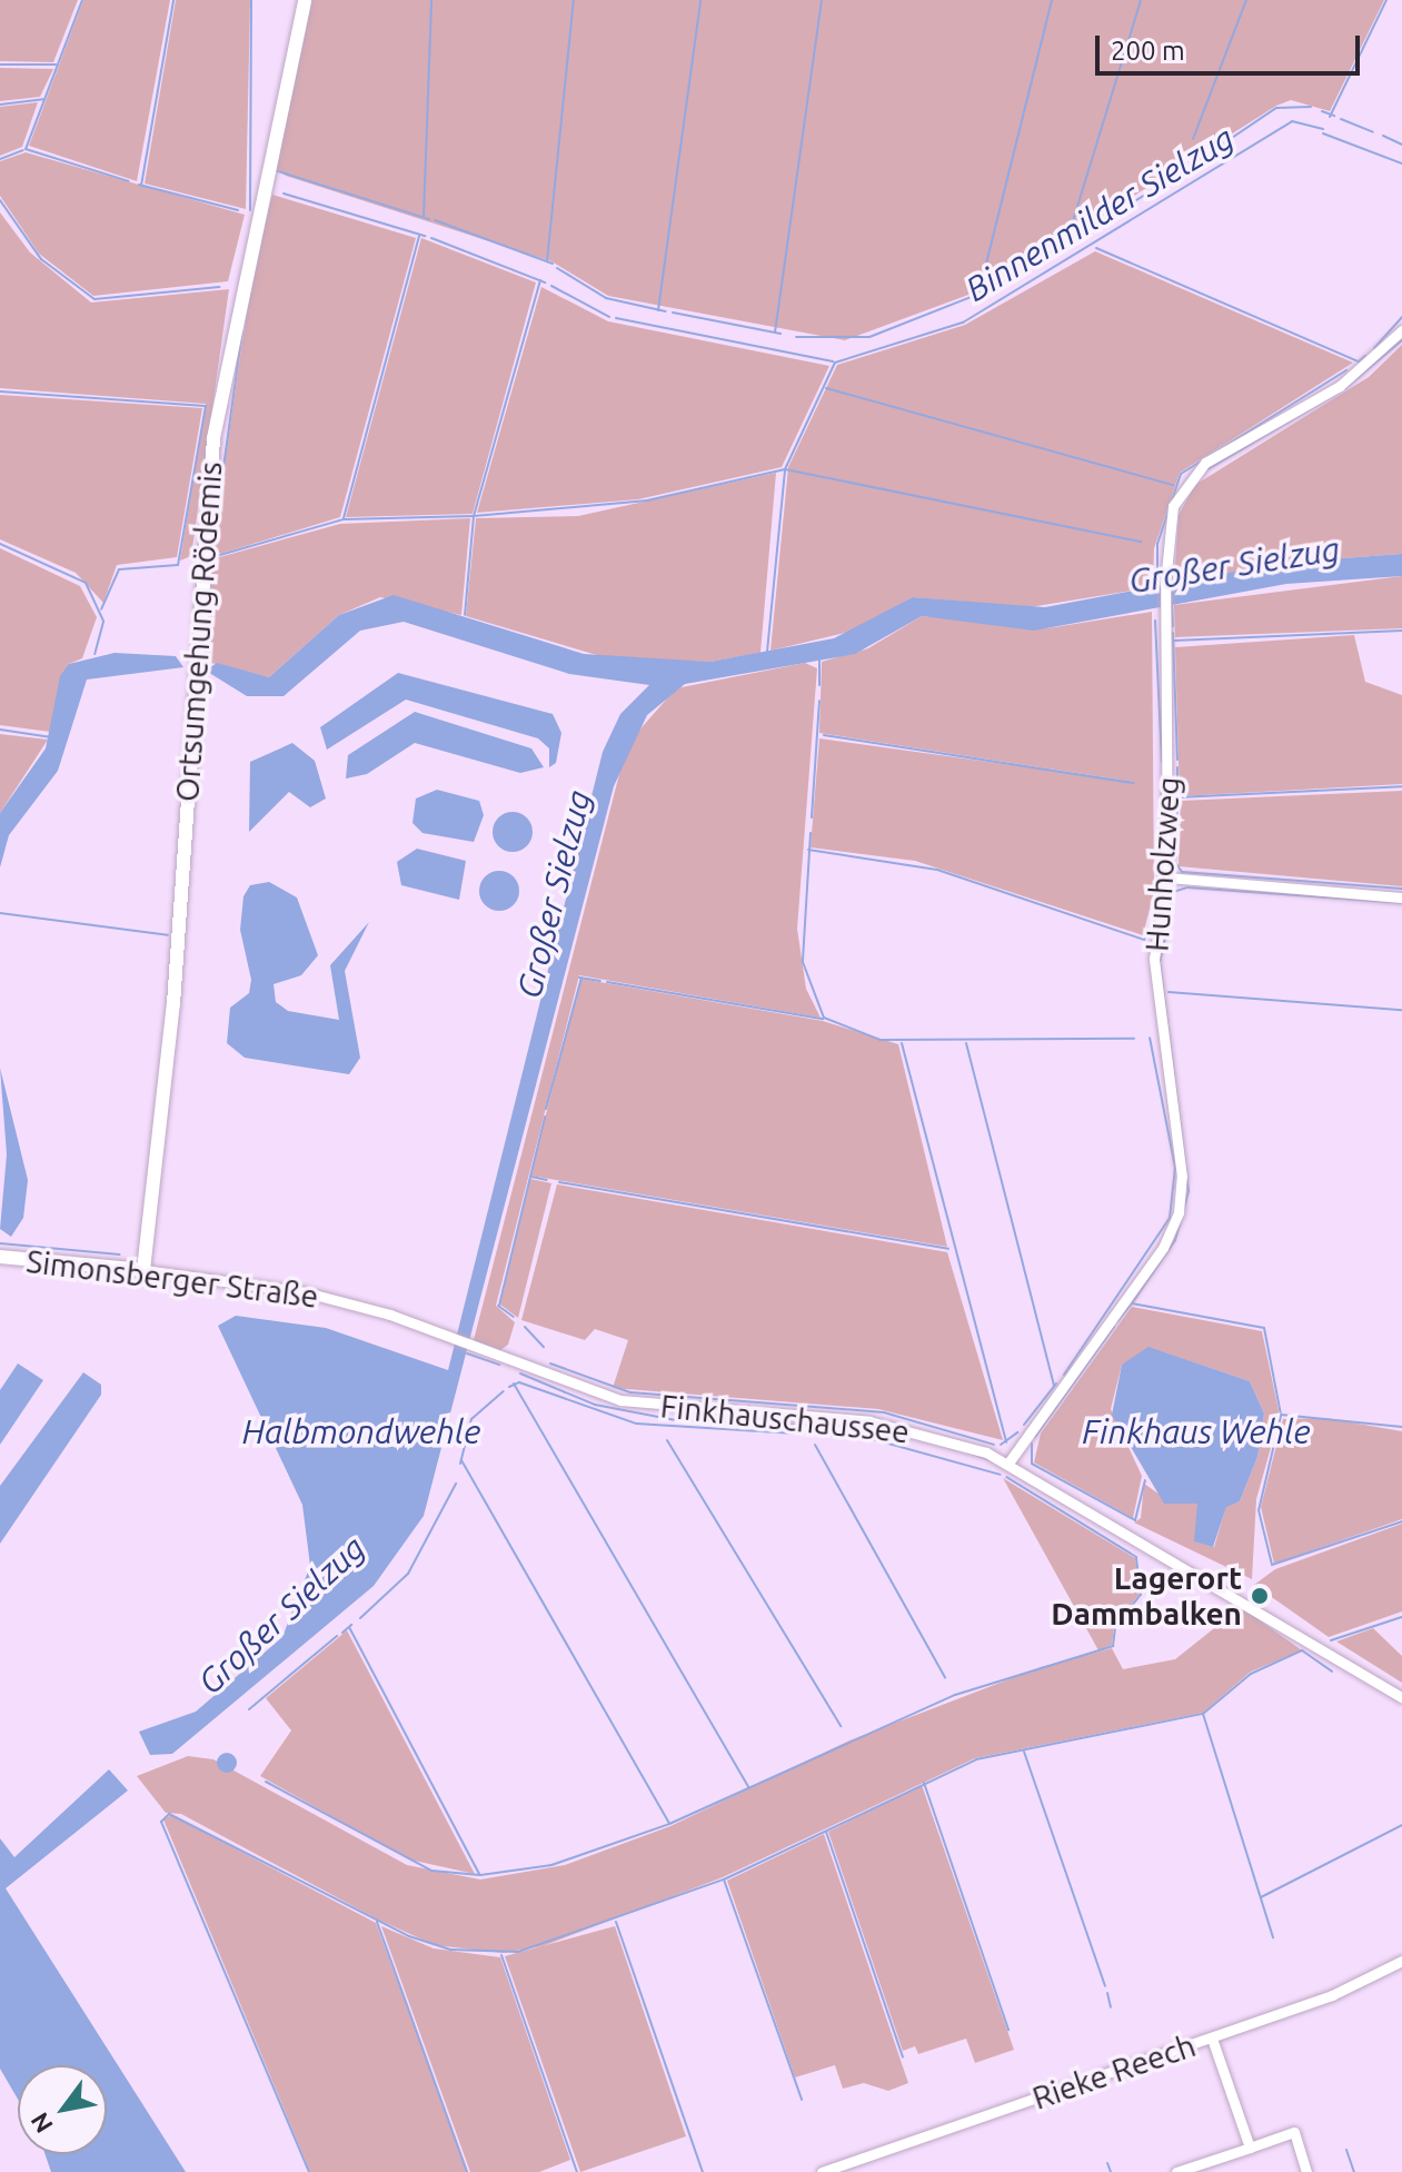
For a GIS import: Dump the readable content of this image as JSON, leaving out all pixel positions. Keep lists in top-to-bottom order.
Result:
{
  "streets": {
    "main road": ["Ortsumgehung Rödemis", "Simonsberger Straße"],
    "street": ["Hunholzweg", "Finkhauschaussee", "Rieke Reech"]
  },
  "crossings": [
    ["Ortsumgehung Rödemis", "Simonsberger Straße"],
    ["Hunholzweg", "Finkhauschaussee"],
    ["Simonsberger Straße", "Finkhauschaussee"]
  ],
  "water": [
    "Binnenmilder Sielzug",
    "Großer Sielzug",
    "Halbmondwehle",
    "Finkhaus Wehle"
  ],
  "places": ["Lagerort Dammbalken"],
  "scale_bar": "200 m",
  "north": "bottom left"
}
